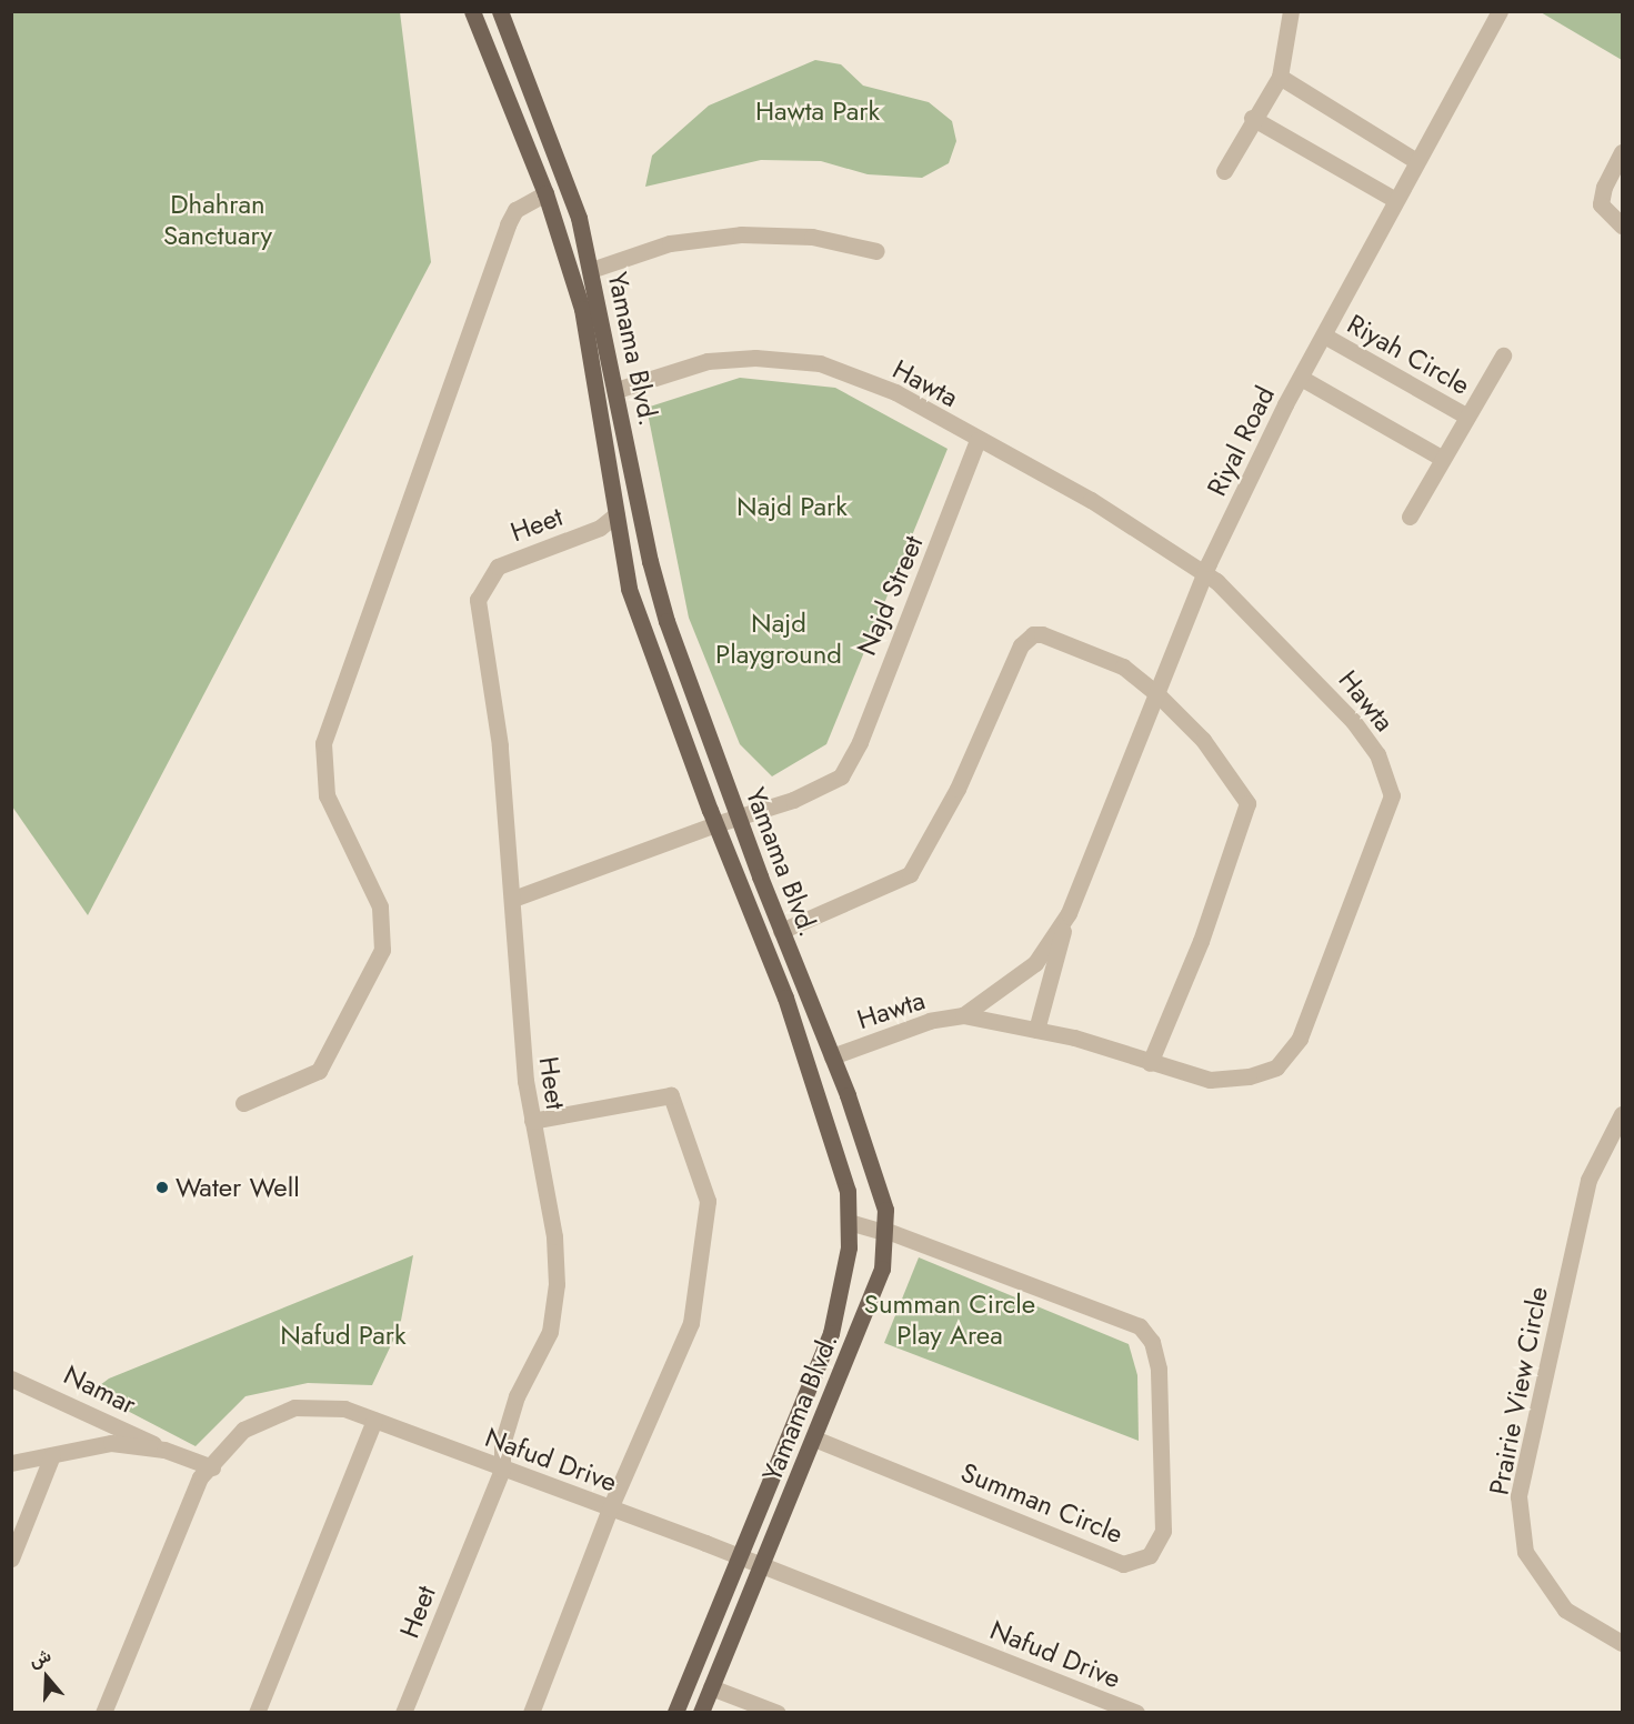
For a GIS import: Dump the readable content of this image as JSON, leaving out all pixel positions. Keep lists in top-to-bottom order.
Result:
{
  "streets": {
    "main road": ["Yamama Blvd."],
    "street": [
      "Riyah Circle",
      "Hawta",
      "Riyal Road",
      "Heet",
      "Najd Street",
      "Namar",
      "Prairie View Circle",
      "Nafud Drive",
      "Summan Circle"
    ]
  },
  "crossings": [
    ["Yamama Blvd.", "Hawta"],
    ["Yamama Blvd.", "Heet"],
    ["Yamama Blvd.", "Najd Street"],
    ["Yamama Blvd.", "Nafud Drive"],
    ["Yamama Blvd.", "Summan Circle"],
    ["Riyah Circle", "Riyal Road"],
    ["Hawta", "Riyal Road"],
    ["Hawta", "Najd Street"],
    ["Heet", "Najd Street"],
    ["Heet", "Nafud Drive"],
    ["Namar", "Nafud Drive"]
  ],
  "parks": [
    "Hawta Park",
    "Dhahran Sanctuary",
    "Najd Park",
    "Najd Playground",
    "Summan Circle Play Area",
    "Nafud Park"
  ],
  "places": ["Water Well"],
  "north": "top"
}
